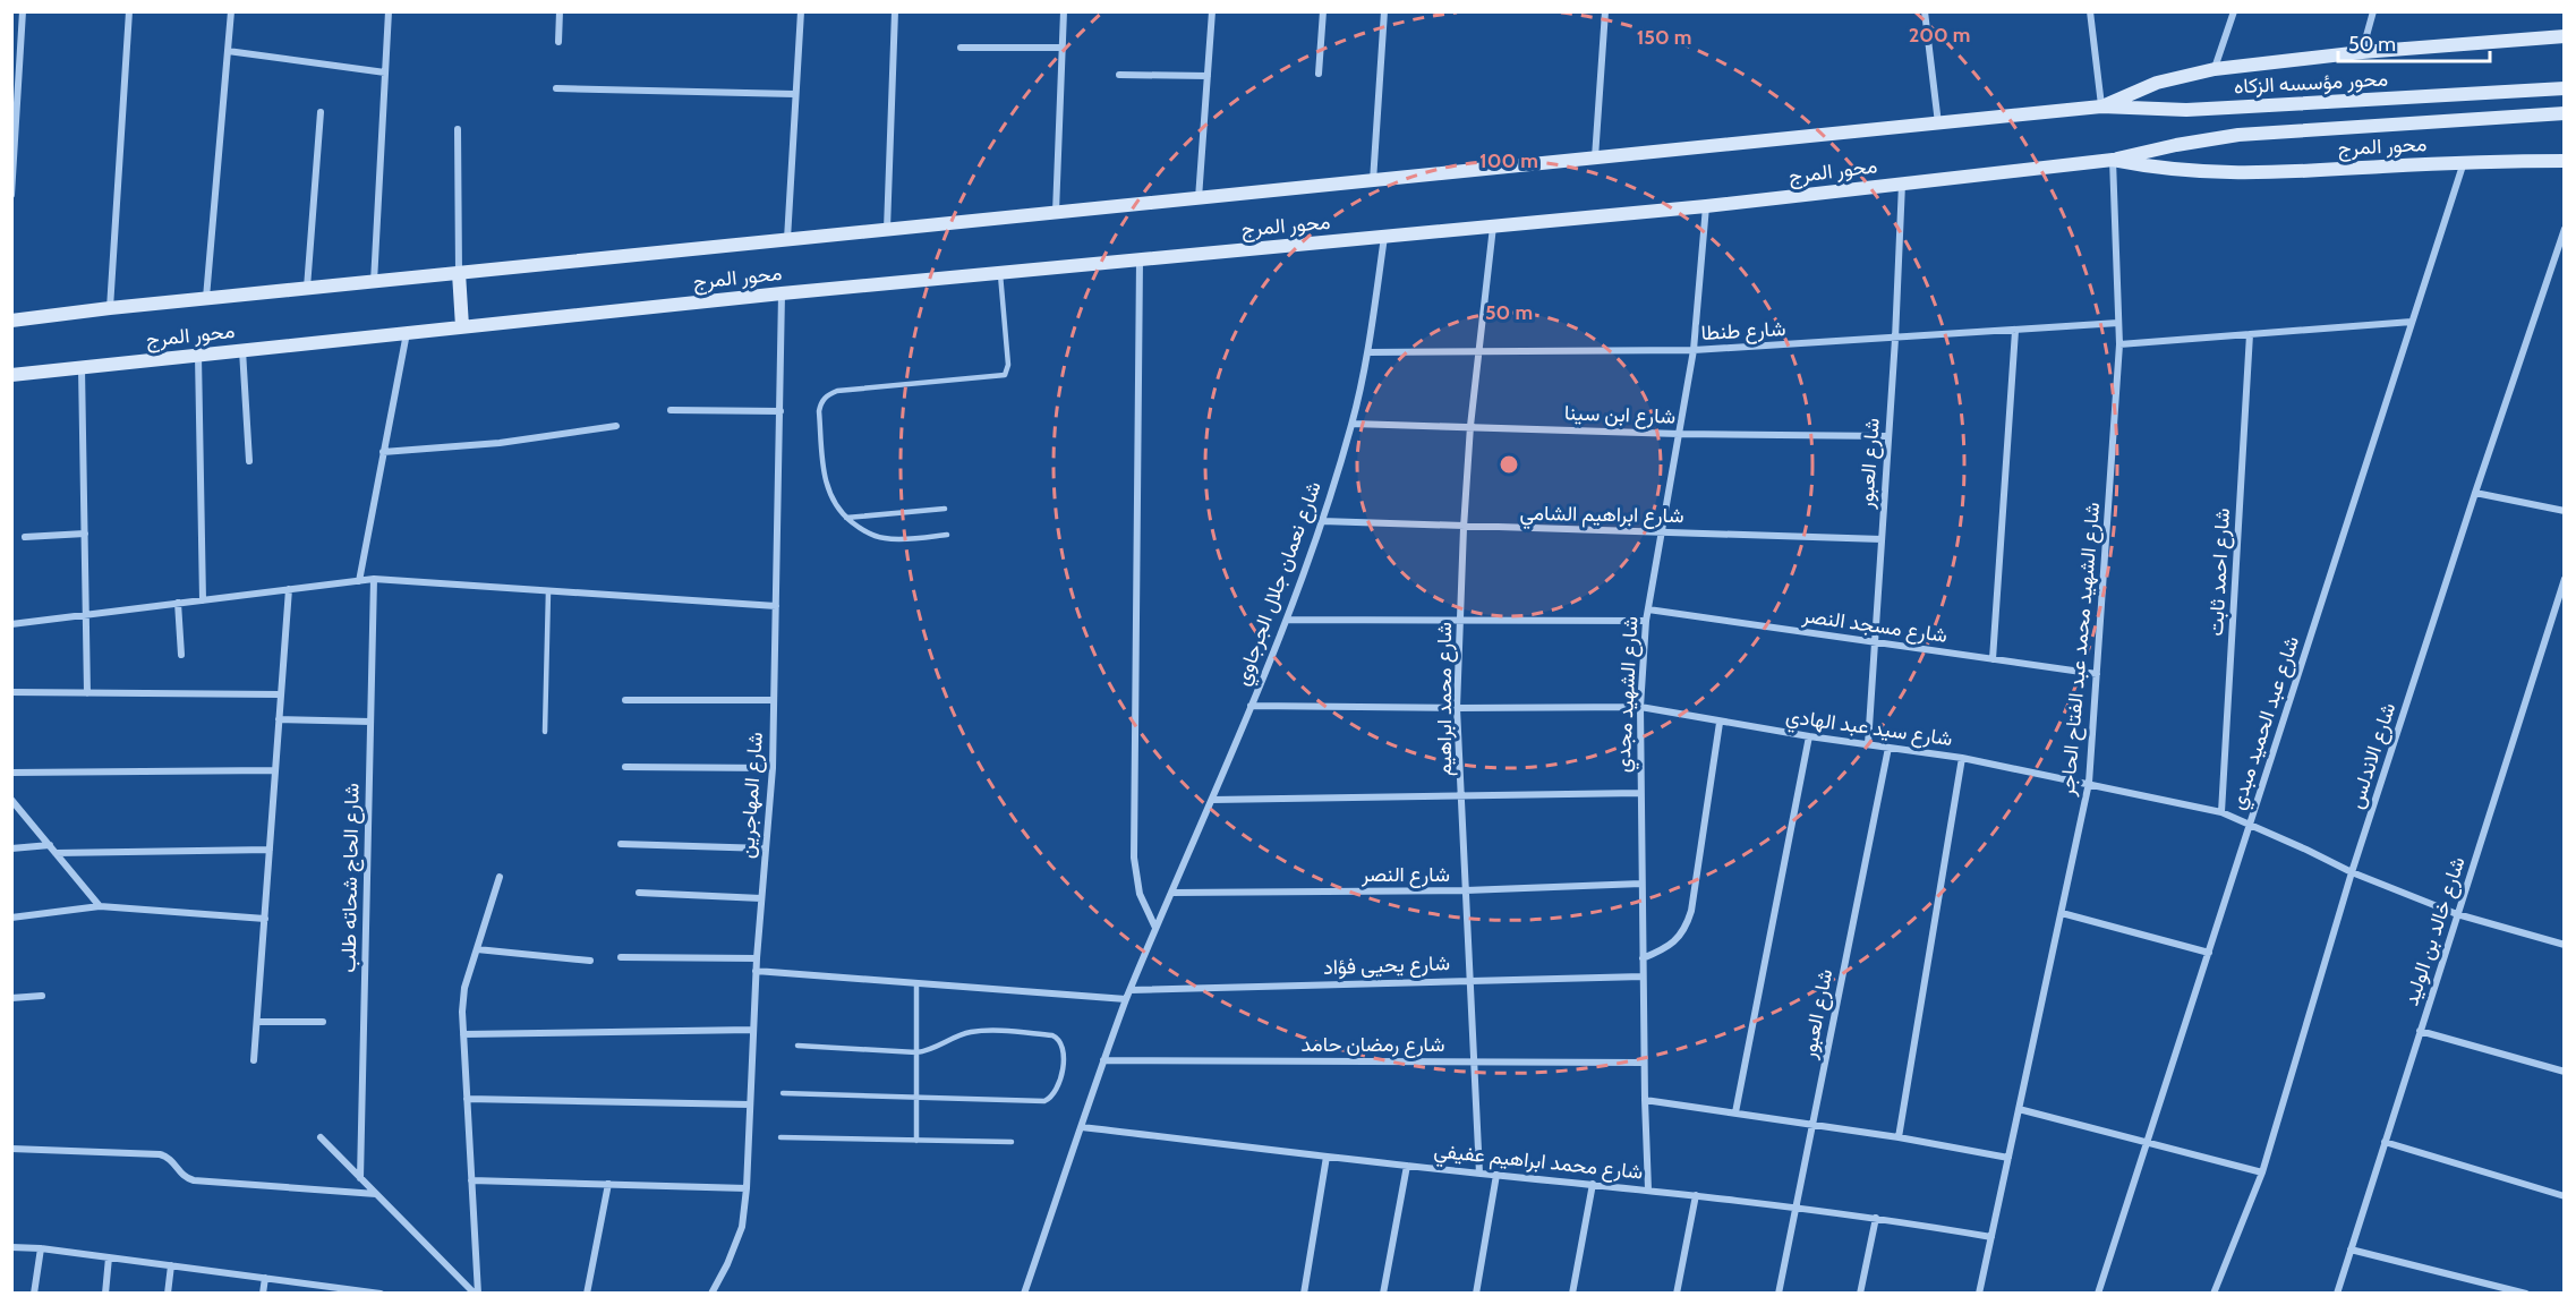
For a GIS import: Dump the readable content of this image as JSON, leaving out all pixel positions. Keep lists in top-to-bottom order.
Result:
{
  "streets": {
    "main road": ["محور مؤسسه الزكاه", "محور المرج"],
    "street": [
      "شارع طنطا",
      "شارع ابن سينا",
      "شارع العبور",
      "شارع ابراهيم الشامي",
      "شارع احمد ثابت",
      "شارع نعمان جلال الجرجاوي",
      "شارع مسجد النصر",
      "شارع الشهيد محمد عبد الفتاح الحاجر",
      "شارع الشهيد مجدي",
      "شارع محمد ابراهيم",
      "شارع عبد الحميد مبدي",
      "شارع سيد عبد الهادي",
      "شارع الاندلس",
      "شارع المهاجرين",
      "شارع النصر",
      "شارع الحاج شحاته طلب",
      "شارع خالد بن الوليد",
      "شارع يحيى فؤاد",
      "شارع رمضان حامد",
      "شارع محمد ابراهيم عفيفي"
    ]
  },
  "crossings": [
    ["محور مؤسسه الزكاه", "محور المرج"],
    ["محور المرج", "شارع العبور"],
    ["محور المرج", "شارع نعمان جلال الجرجاوي"],
    ["محور المرج", "شارع الشهيد محمد عبد الفتاح الحاجر"],
    ["محور المرج", "شارع الشهيد مجدي"],
    ["محور المرج", "شارع محمد ابراهيم"],
    ["محور المرج", "شارع عبد الحميد مبدي"],
    ["محور المرج", "شارع المهاجرين"],
    ["شارع طنطا", "شارع العبور"],
    ["شارع طنطا", "شارع نعمان جلال الجرجاوي"],
    ["شارع طنطا", "شارع الشهيد محمد عبد الفتاح الحاجر"],
    ["شارع طنطا", "شارع الشهيد مجدي"],
    ["شارع طنطا", "شارع محمد ابراهيم"],
    ["شارع ابن سينا", "شارع العبور"],
    ["شارع ابن سينا", "شارع نعمان جلال الجرجاوي"],
    ["شارع ابن سينا", "شارع الشهيد مجدي"],
    ["شارع ابن سينا", "شارع محمد ابراهيم"],
    ["شارع العبور", "شارع ابراهيم الشامي"],
    ["شارع العبور", "شارع مسجد النصر"],
    ["شارع العبور", "شارع سيد عبد الهادي"],
    ["شارع العبور", "شارع محمد ابراهيم عفيفي"],
    ["شارع ابراهيم الشامي", "شارع نعمان جلال الجرجاوي"],
    ["شارع ابراهيم الشامي", "شارع الشهيد مجدي"],
    ["شارع ابراهيم الشامي", "شارع محمد ابراهيم"],
    ["شارع احمد ثابت", "شارع سيد عبد الهادي"],
    ["شارع نعمان جلال الجرجاوي", "شارع سيد عبد الهادي"],
    ["شارع نعمان جلال الجرجاوي", "شارع النصر"],
    ["شارع نعمان جلال الجرجاوي", "شارع يحيى فؤاد"],
    ["شارع نعمان جلال الجرجاوي", "شارع رمضان حامد"],
    ["شارع نعمان جلال الجرجاوي", "شارع محمد ابراهيم عفيفي"],
    ["شارع مسجد النصر", "شارع الشهيد محمد عبد الفتاح الحاجر"],
    ["شارع مسجد النصر", "شارع الشهيد مجدي"],
    ["شارع الشهيد محمد عبد الفتاح الحاجر", "شارع سيد عبد الهادي"],
    ["شارع الشهيد محمد عبد الفتاح الحاجر", "شارع محمد ابراهيم عفيفي"],
    ["شارع الشهيد مجدي", "شارع سيد عبد الهادي"],
    ["شارع الشهيد مجدي", "شارع النصر"],
    ["شارع الشهيد مجدي", "شارع يحيى فؤاد"],
    ["شارع الشهيد مجدي", "شارع رمضان حامد"],
    ["شارع الشهيد مجدي", "شارع محمد ابراهيم عفيفي"],
    ["شارع محمد ابراهيم", "شارع سيد عبد الهادي"],
    ["شارع محمد ابراهيم", "شارع النصر"],
    ["شارع محمد ابراهيم", "شارع يحيى فؤاد"],
    ["شارع محمد ابراهيم", "شارع رمضان حامد"],
    ["شارع محمد ابراهيم", "شارع محمد ابراهيم عفيفي"],
    ["شارع عبد الحميد مبدي", "شارع سيد عبد الهادي"],
    ["شارع سيد عبد الهادي", "شارع الاندلس"],
    ["شارع سيد عبد الهادي", "شارع خالد بن الوليد"]
  ],
  "scale_bar": "50 m",
  "rings": [
    "200 m",
    "150 m",
    "100 m",
    "50 m"
  ]
}
